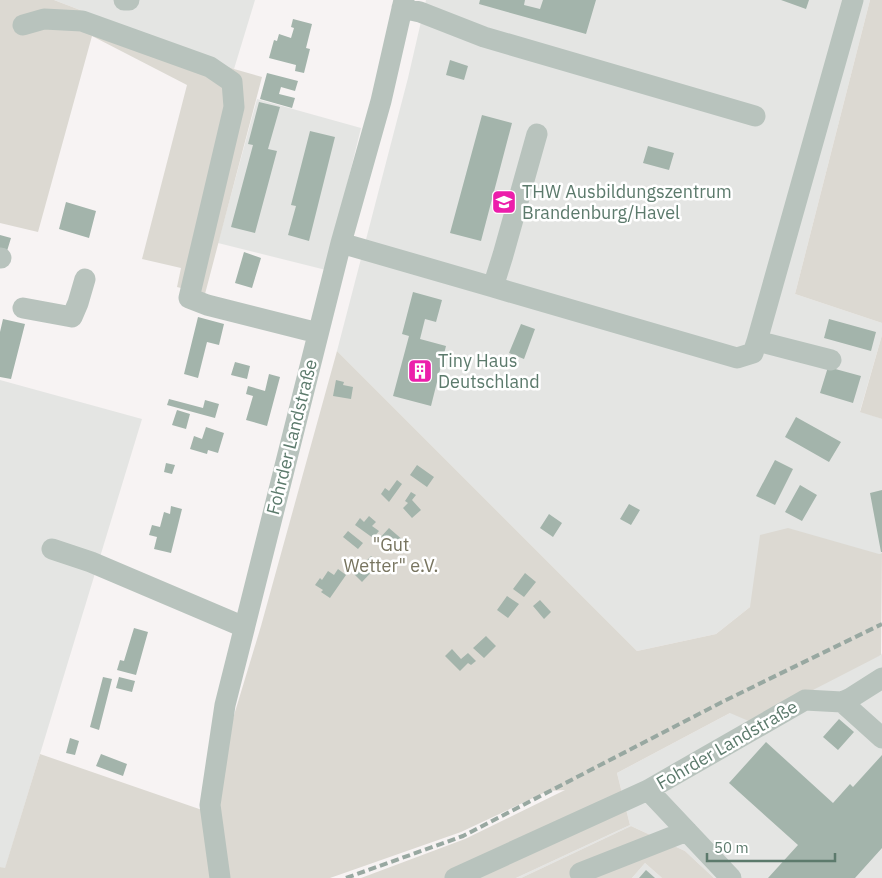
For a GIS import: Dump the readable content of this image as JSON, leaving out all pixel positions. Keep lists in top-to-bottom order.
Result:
{
  "streets": {
    "street": ["Fohrder Landstraße"]
  },
  "parks": ["\"Gut Wetter\" e.V."],
  "places": {
    "school or university": ["THW Ausbildungszentrum Brandenburg/Havel"],
    "building": ["Tiny Haus Deutschland"]
  },
  "scale_bar": "50 m"
}
